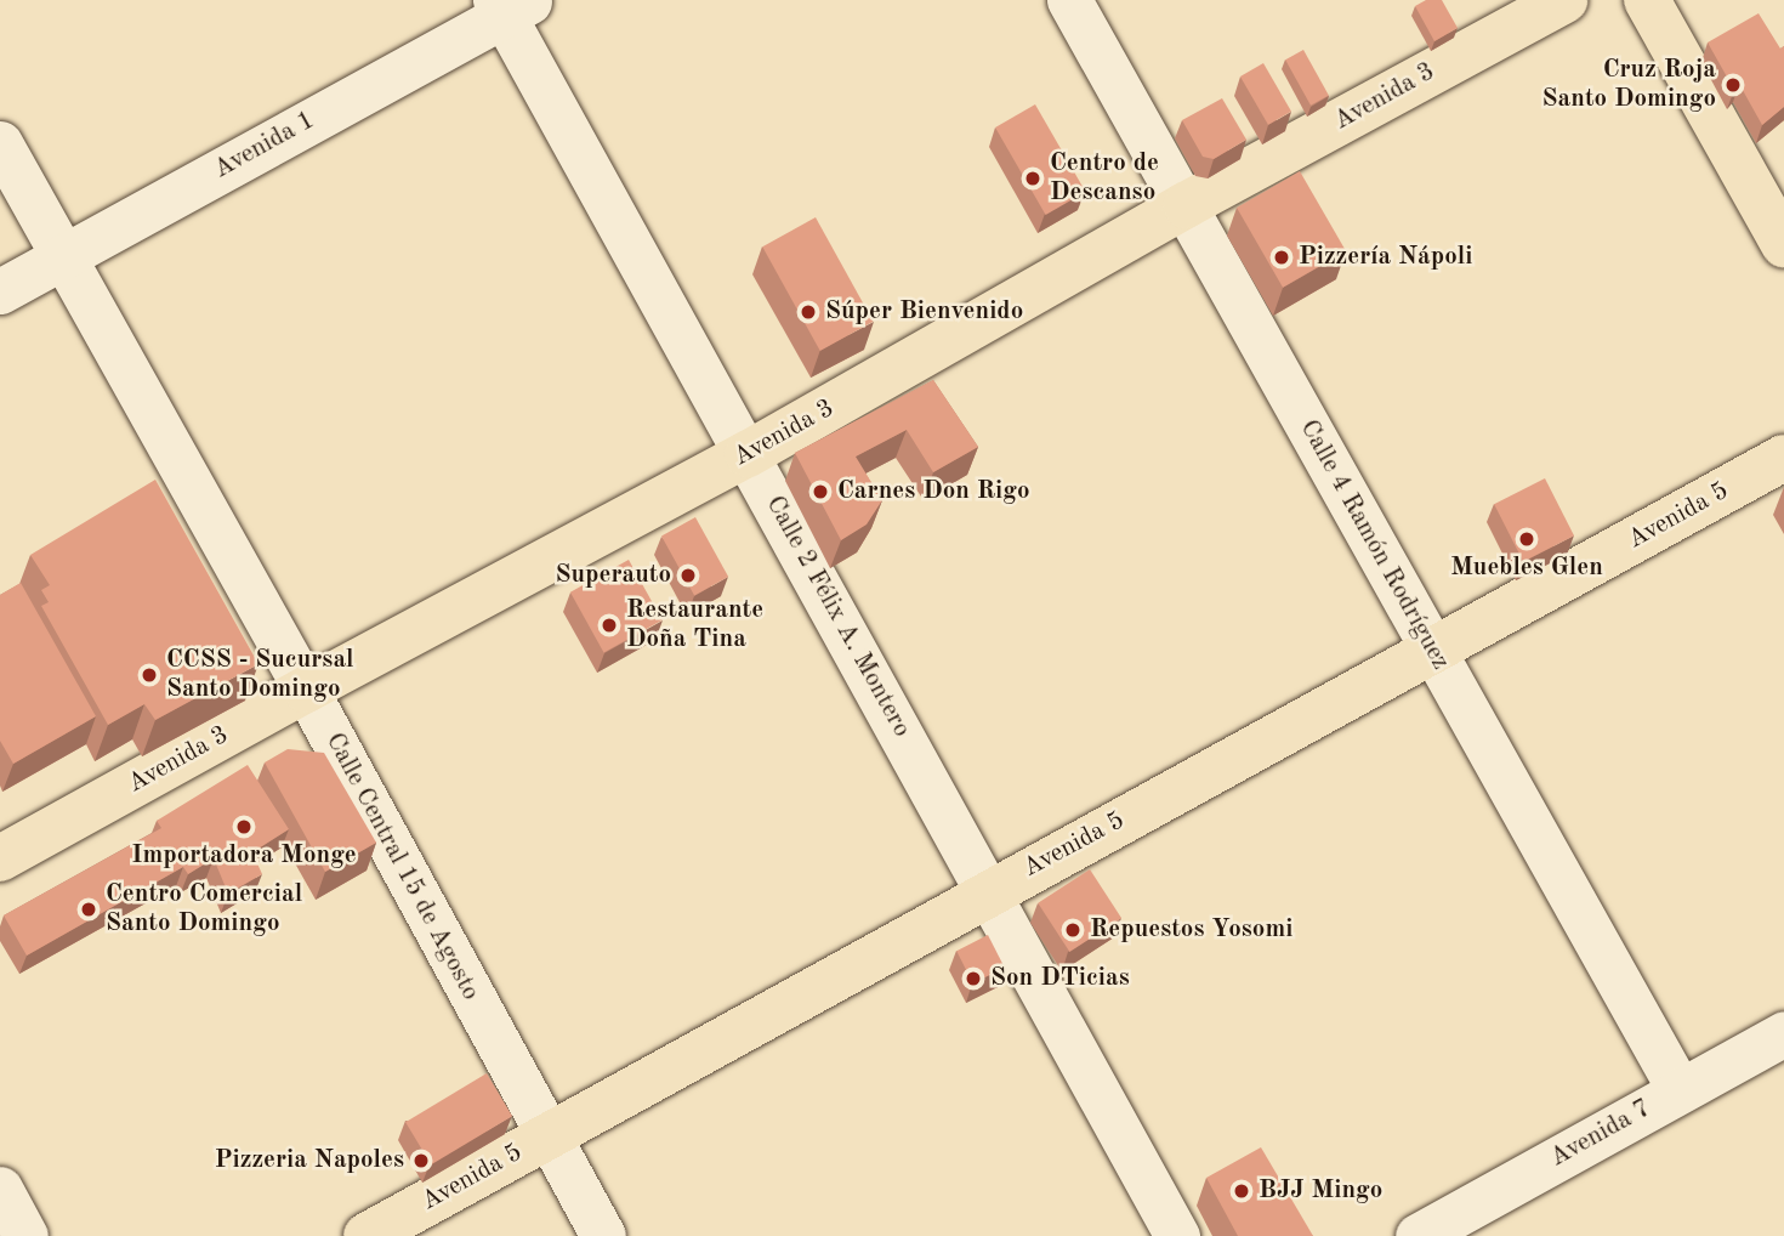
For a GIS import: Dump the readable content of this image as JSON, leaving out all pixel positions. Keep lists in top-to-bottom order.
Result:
{
  "streets": {
    "main road": ["Avenida 3", "Avenida 5"],
    "street": [
      "Avenida 1",
      "Calle 4 Ramón Rodríguez",
      "Calle 2 Félix A. Montero",
      "Calle Central 15 de Agosto",
      "Avenida 7"
    ]
  },
  "crossings": [
    ["Avenida 3", "Calle 4 Ramón Rodríguez"],
    ["Avenida 3", "Calle 2 Félix A. Montero"],
    ["Avenida 3", "Calle Central 15 de Agosto"],
    ["Avenida 1", "Calle 2 Félix A. Montero"],
    ["Avenida 1", "Calle Central 15 de Agosto"],
    ["Avenida 5", "Calle 4 Ramón Rodríguez"],
    ["Avenida 5", "Calle 2 Félix A. Montero"],
    ["Avenida 5", "Calle Central 15 de Agosto"],
    ["Calle 4 Ramón Rodríguez", "Avenida 7"]
  ],
  "places": [
    "Cruz Roja Santo Domingo",
    "Centro de Descanso",
    "Pizzería Nápoli",
    "Súper Bienvenido",
    "Carnes Don Rigo",
    "Muebles Glen",
    "Superauto",
    "Restaurante Doña Tina",
    "CCSS - Sucursal Santo Domingo",
    "Importadora Monge",
    "Centro Comercial Santo Domingo",
    "Repuestos Yosomi",
    "Son DTicias",
    "Pizzeria Napoles",
    "BJJ Mingo"
  ]
}
